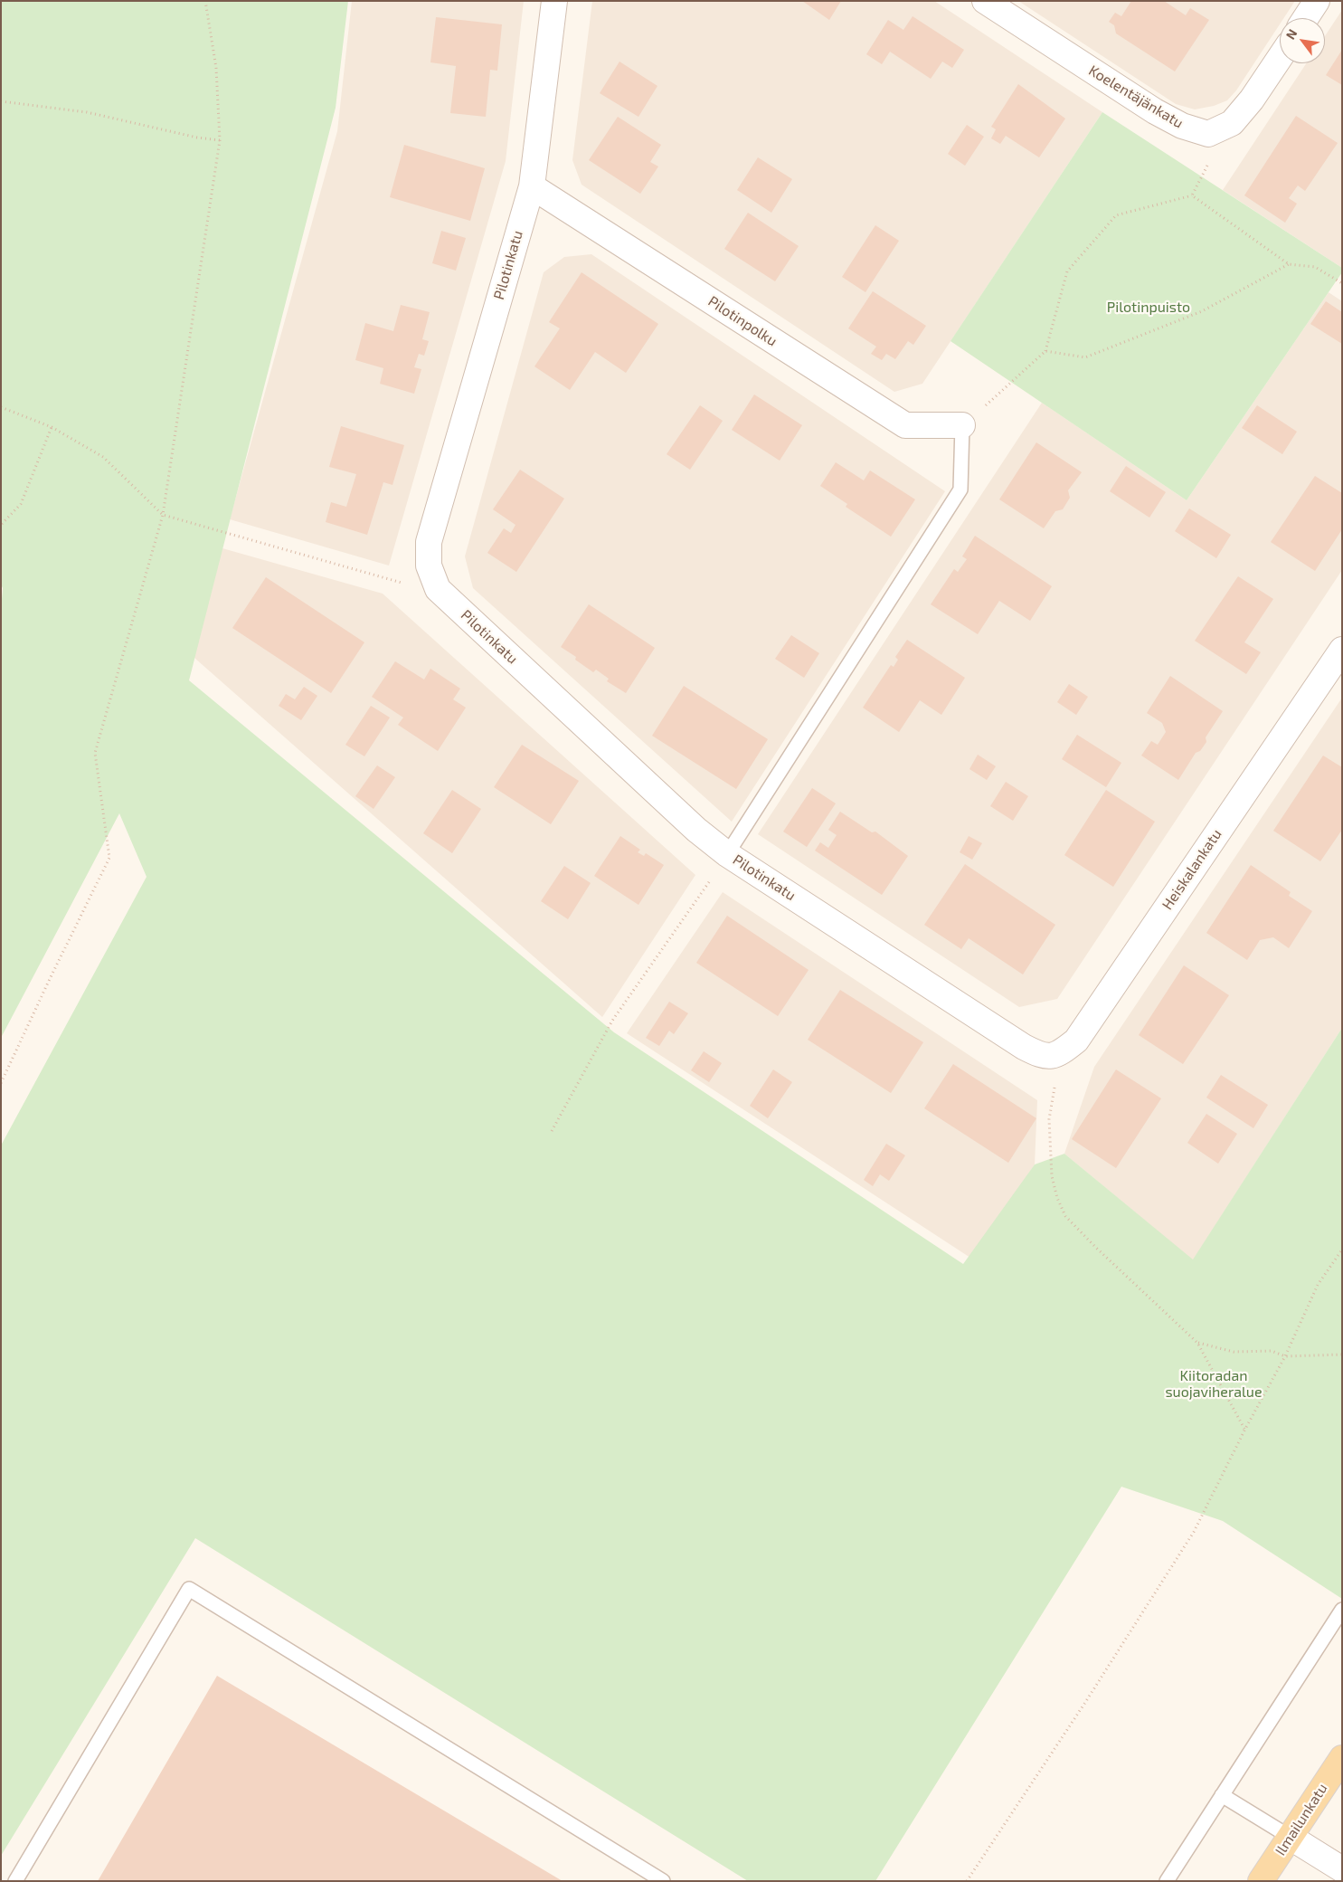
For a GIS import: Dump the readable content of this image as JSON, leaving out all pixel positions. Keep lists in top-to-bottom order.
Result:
{
  "streets": {
    "main road": ["Ilmailunkatu"],
    "street": [
      "Koelentäjänkatu",
      "Pilotinkatu",
      "Pilotinpolku",
      "Heiskalankatu"
    ]
  },
  "crossings": [
    ["Pilotinkatu", "Pilotinpolku"],
    ["Pilotinkatu", "Heiskalankatu"]
  ],
  "parks": ["Pilotinpuisto", "Kiitoradan suojaviheralue"],
  "north": "top left"
}
